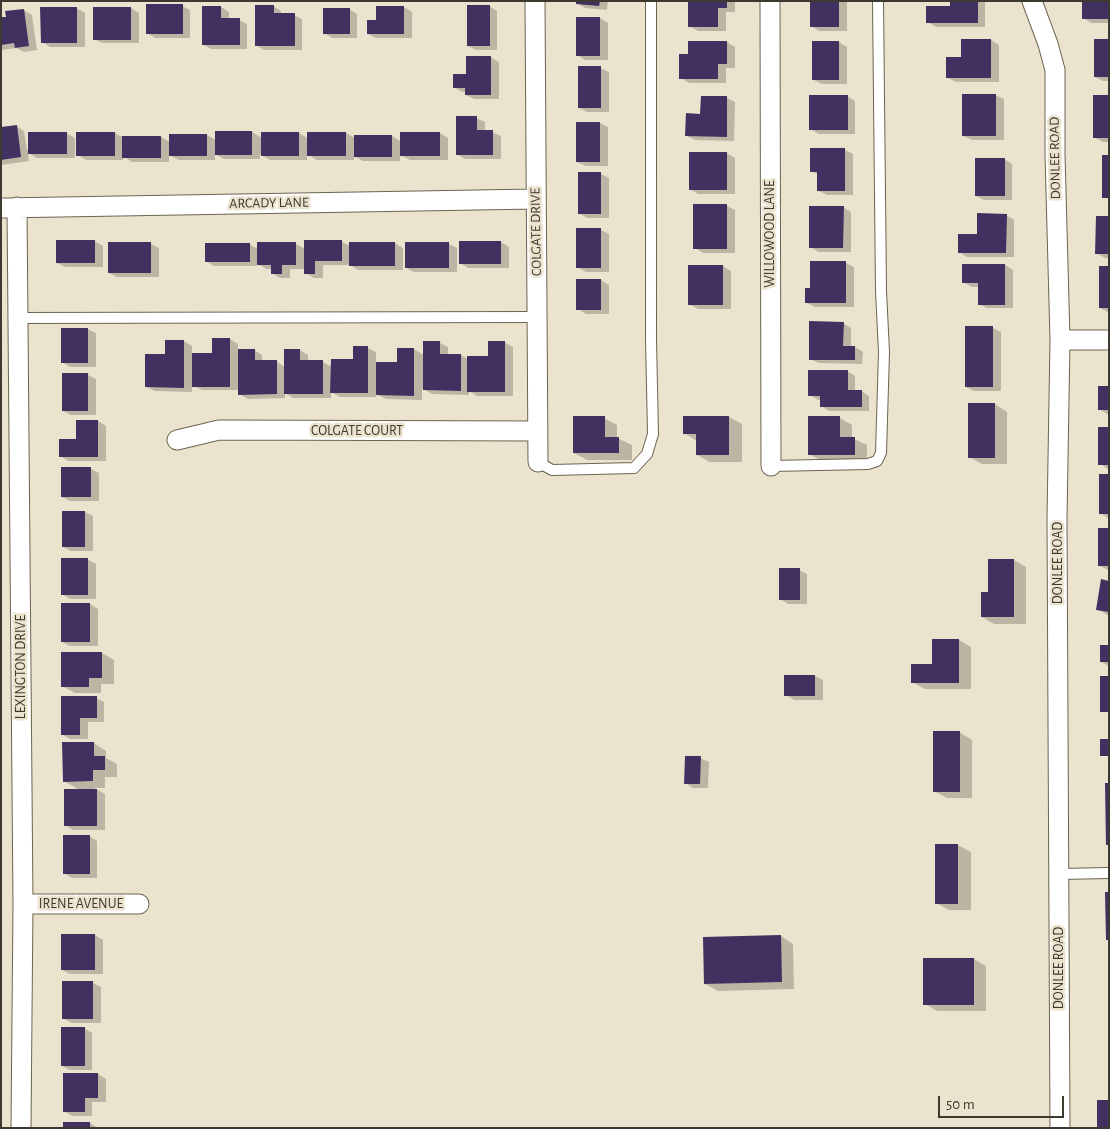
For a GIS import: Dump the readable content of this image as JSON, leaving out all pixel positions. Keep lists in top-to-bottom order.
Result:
{
  "streets": {
    "street": [
      "DONLEE ROAD",
      "ARCADY LANE",
      "COLGATE DRIVE",
      "WILLOWOOD LANE",
      "COLGATE COURT",
      "LEXINGTON DRIVE",
      "IRENE AVENUE"
    ]
  },
  "crossings": [
    ["ARCADY LANE", "COLGATE DRIVE"],
    ["ARCADY LANE", "LEXINGTON DRIVE"],
    ["COLGATE DRIVE", "COLGATE COURT"],
    ["LEXINGTON DRIVE", "IRENE AVENUE"]
  ],
  "scale_bar": "50 m"
}
